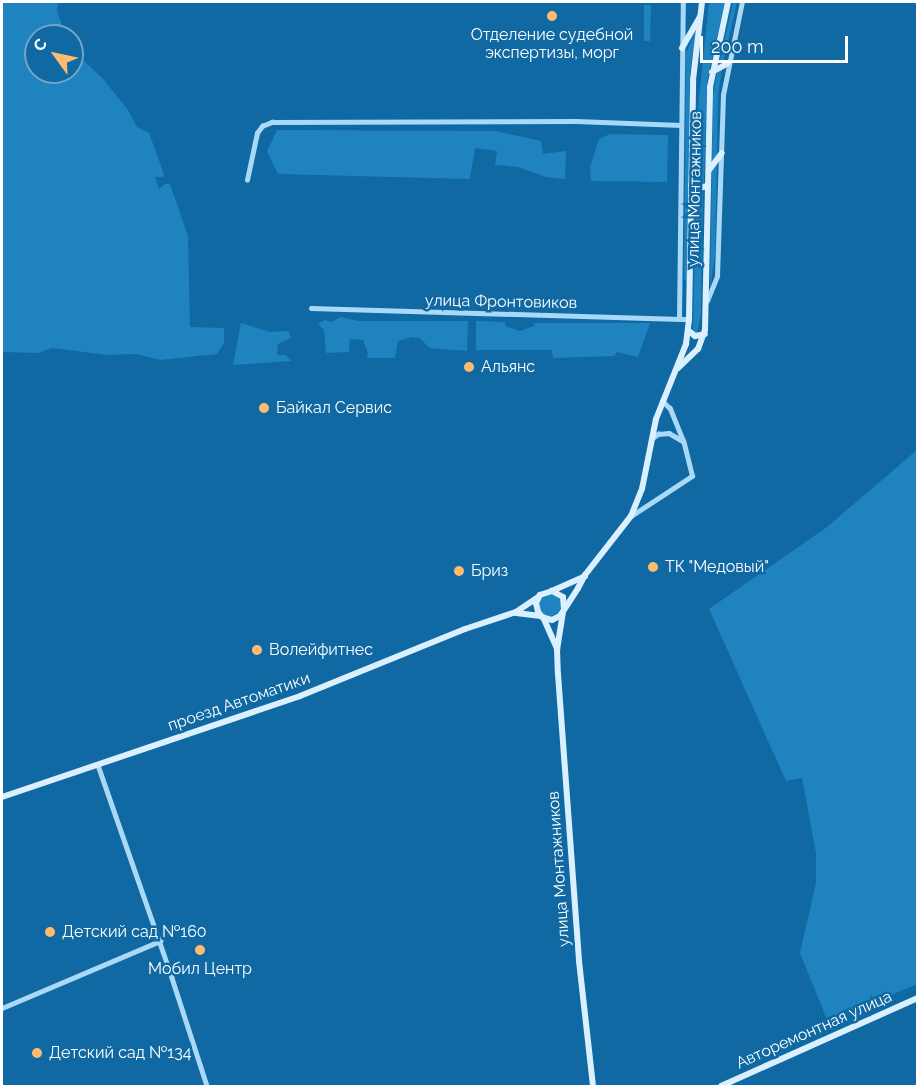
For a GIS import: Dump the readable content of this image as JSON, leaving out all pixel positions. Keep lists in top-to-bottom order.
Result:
{
  "streets": {
    "main road": ["улица Монтажников", "проезд Автоматики", "Авторемонтная улица"],
    "street": ["улица Фронтовиков"]
  },
  "crossings": [
    ["улица Монтажников", "улица Фронтовиков"],
    ["улица Монтажников", "проезд Автоматики"]
  ],
  "places": [
    "Отделение судебной экспертизы, морг",
    "Альянс",
    "Байкал Сервис",
    "ТК \"Медовый\"",
    "Бриз",
    "Волейфитнес",
    "Детский сад №160",
    "Мобил Центр",
    "Детский сад №134"
  ],
  "scale_bar": "200 m",
  "north": "top left"
}
